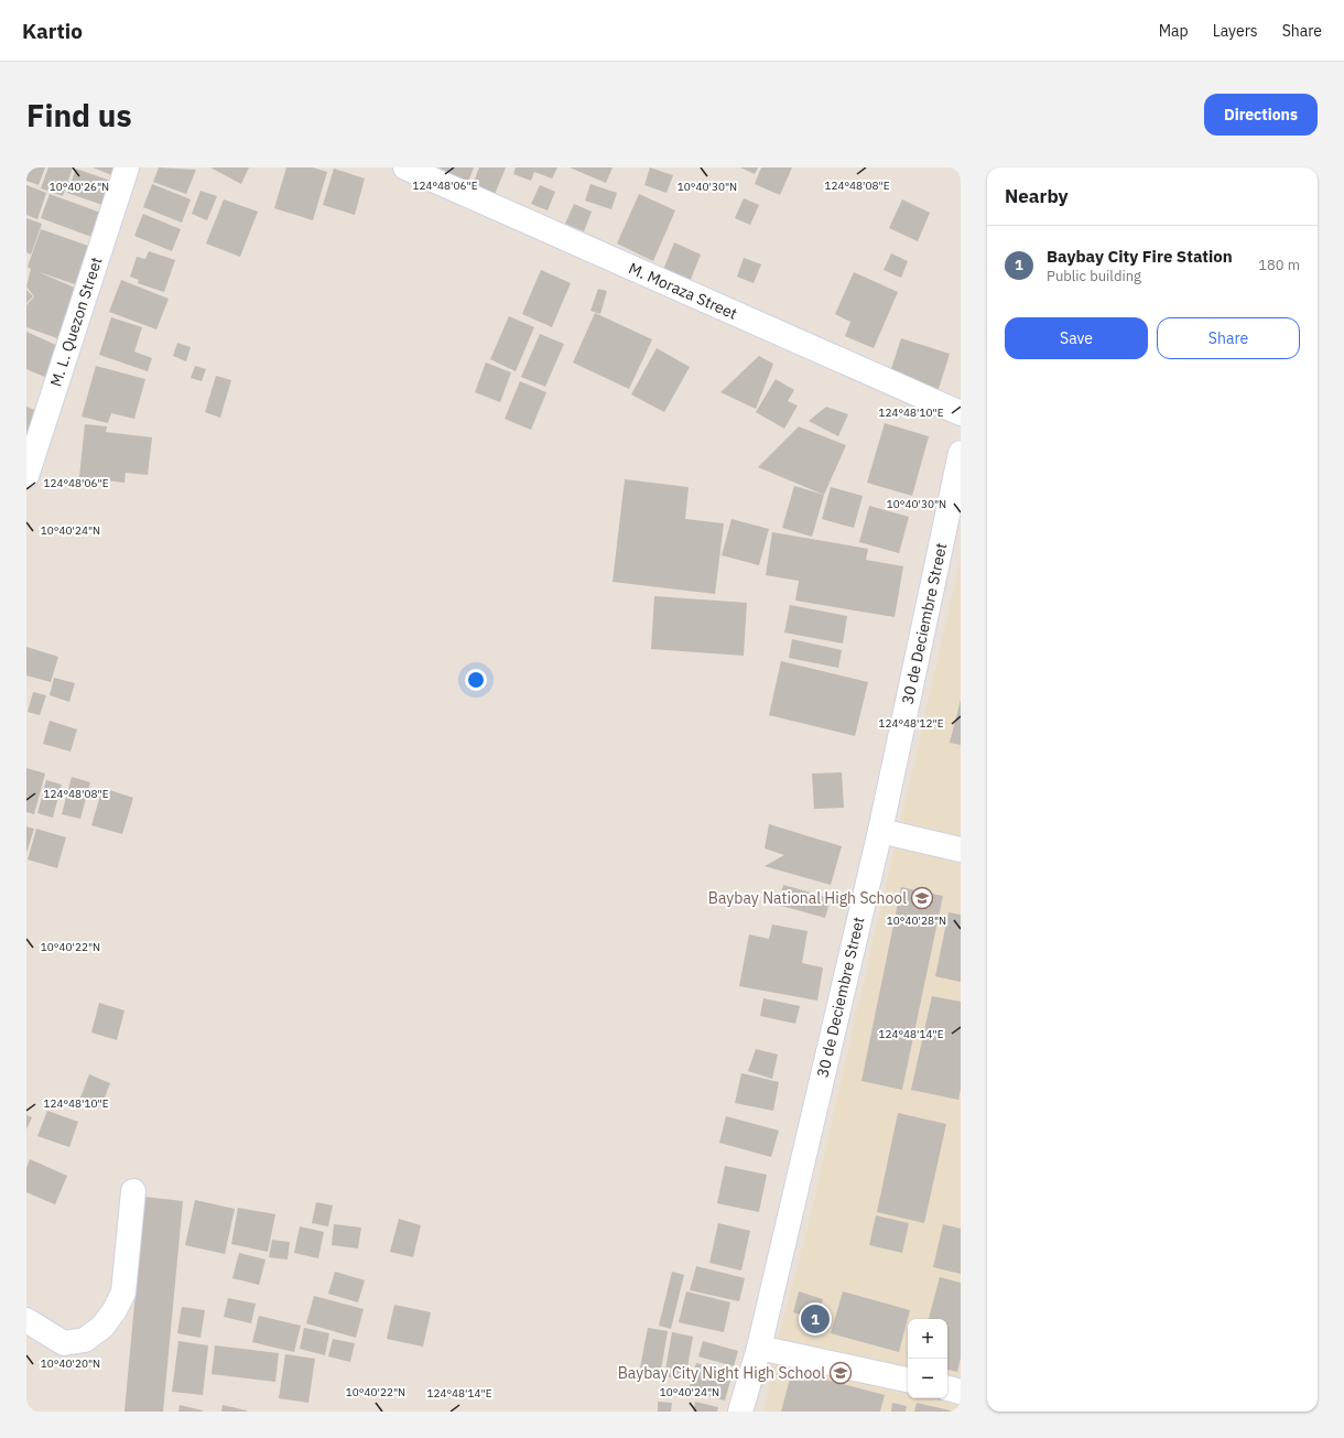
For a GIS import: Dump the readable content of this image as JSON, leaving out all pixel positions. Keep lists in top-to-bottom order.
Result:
{
  "streets": {
    "street": ["M. Moraza Street", "M. L. Quezon Street", "30 de Deciembre Street"]
  },
  "places": {
    "school or university": ["Baybay National High School", "Baybay City Night High School"]
  },
  "page": {
    "header": "Kartio",
    "nav": ["Map", "Layers", "Share"],
    "buttons": [
      "Directions",
      ["Save", "Share"]
    ],
    "title": "Find us",
    "heading": "Nearby",
    "list": [
      {
        "mark": "1",
        "name": "Baybay City Fire Station",
        "note": "Public building",
        "value": "180 m"
      }
    ],
    "pins": "1",
    "map_buttons": ["+", "−"]
  },
  "coordinates": [
    "124°48'06\"E",
    "124°48'08\"E",
    "10°40'26\"N",
    "10°40'30\"N",
    "124°48'10\"E",
    "10°40'24\"N",
    "124°48'12\"E",
    "10°40'28\"N",
    "10°40'22\"N",
    "124°48'14\"E",
    "10°40'20\"N"
  ]
}
